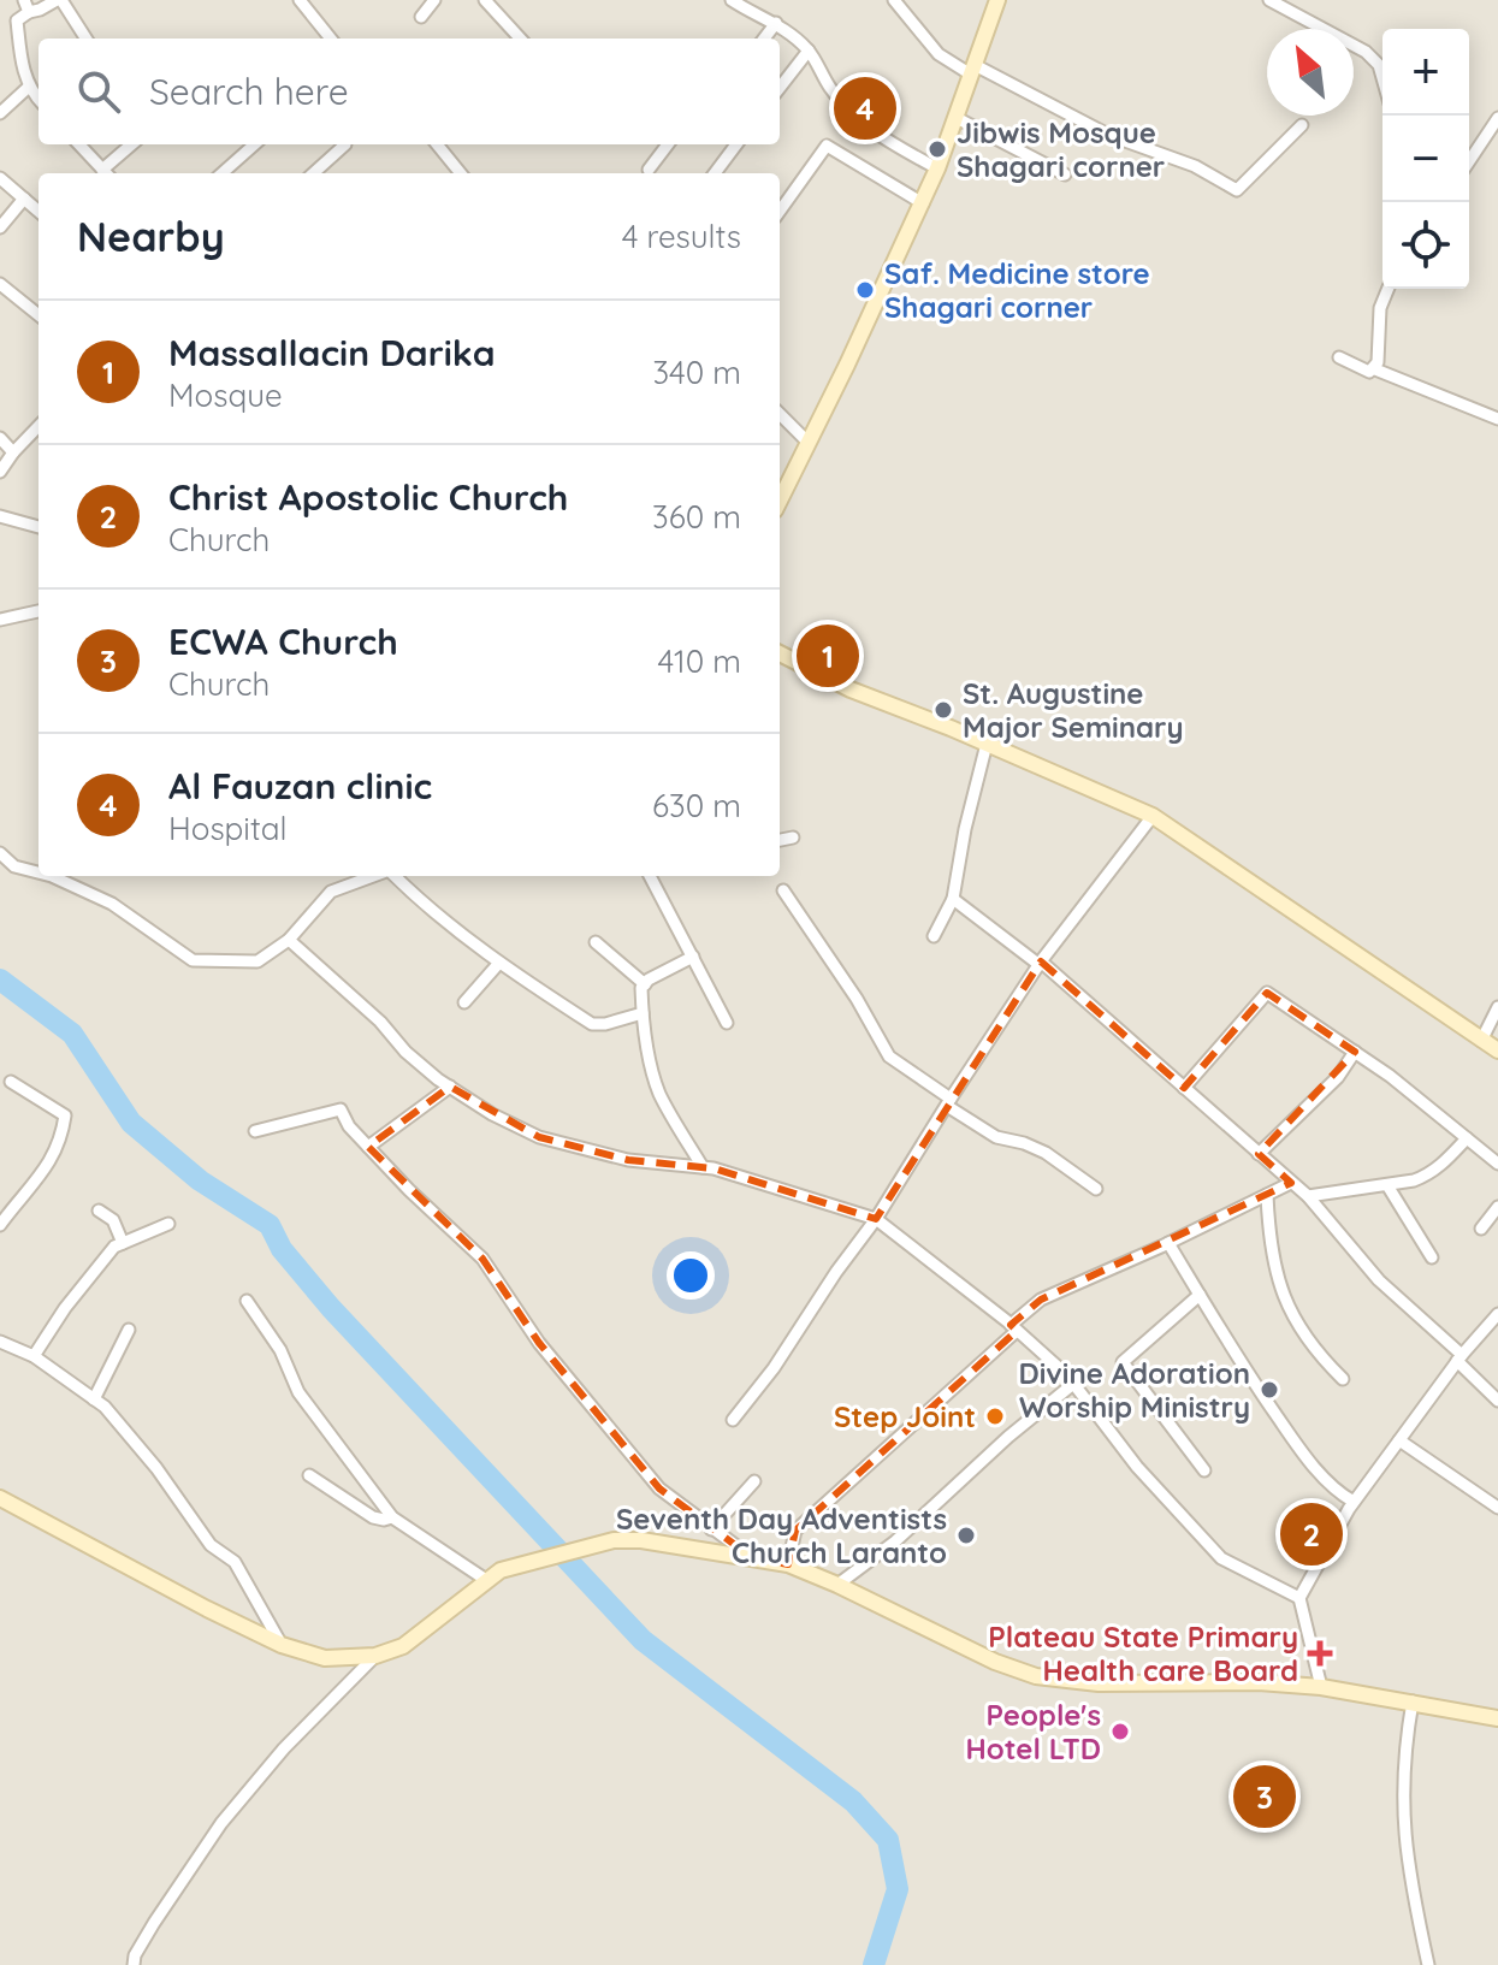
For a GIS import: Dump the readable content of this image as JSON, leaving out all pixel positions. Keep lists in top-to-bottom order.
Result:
{
  "places": {
    "other": [
      "Jibwis Mosque Shagari corner",
      "Saf. Medicine store Shagari corner",
      "St. Augustine Major Seminary",
      "Divine Adoration Worship Ministry",
      "Step Joint",
      "Seventh Day Adventists Church Laranto",
      "People's Hotel LTD"
    ],
    "health": ["Plateau State Primary Health care Board"]
  },
  "north": "top left",
  "page": {
    "map_buttons": ["+", "−"],
    "search": "Search here",
    "pins": [
      "4",
      "1",
      "2",
      "3"
    ],
    "heading": ["Nearby", "4 results"],
    "list": [
      {
        "mark": "1",
        "name": "Massallacin Darika",
        "note": "Mosque",
        "value": "340 m"
      },
      {
        "mark": "2",
        "name": "Christ Apostolic Church",
        "note": "Church",
        "value": "360 m"
      },
      {
        "mark": "3",
        "name": "ECWA Church",
        "note": "Church",
        "value": "410 m"
      },
      {
        "mark": "4",
        "name": "Al Fauzan clinic",
        "note": "Hospital",
        "value": "630 m"
      }
    ]
  }
}
